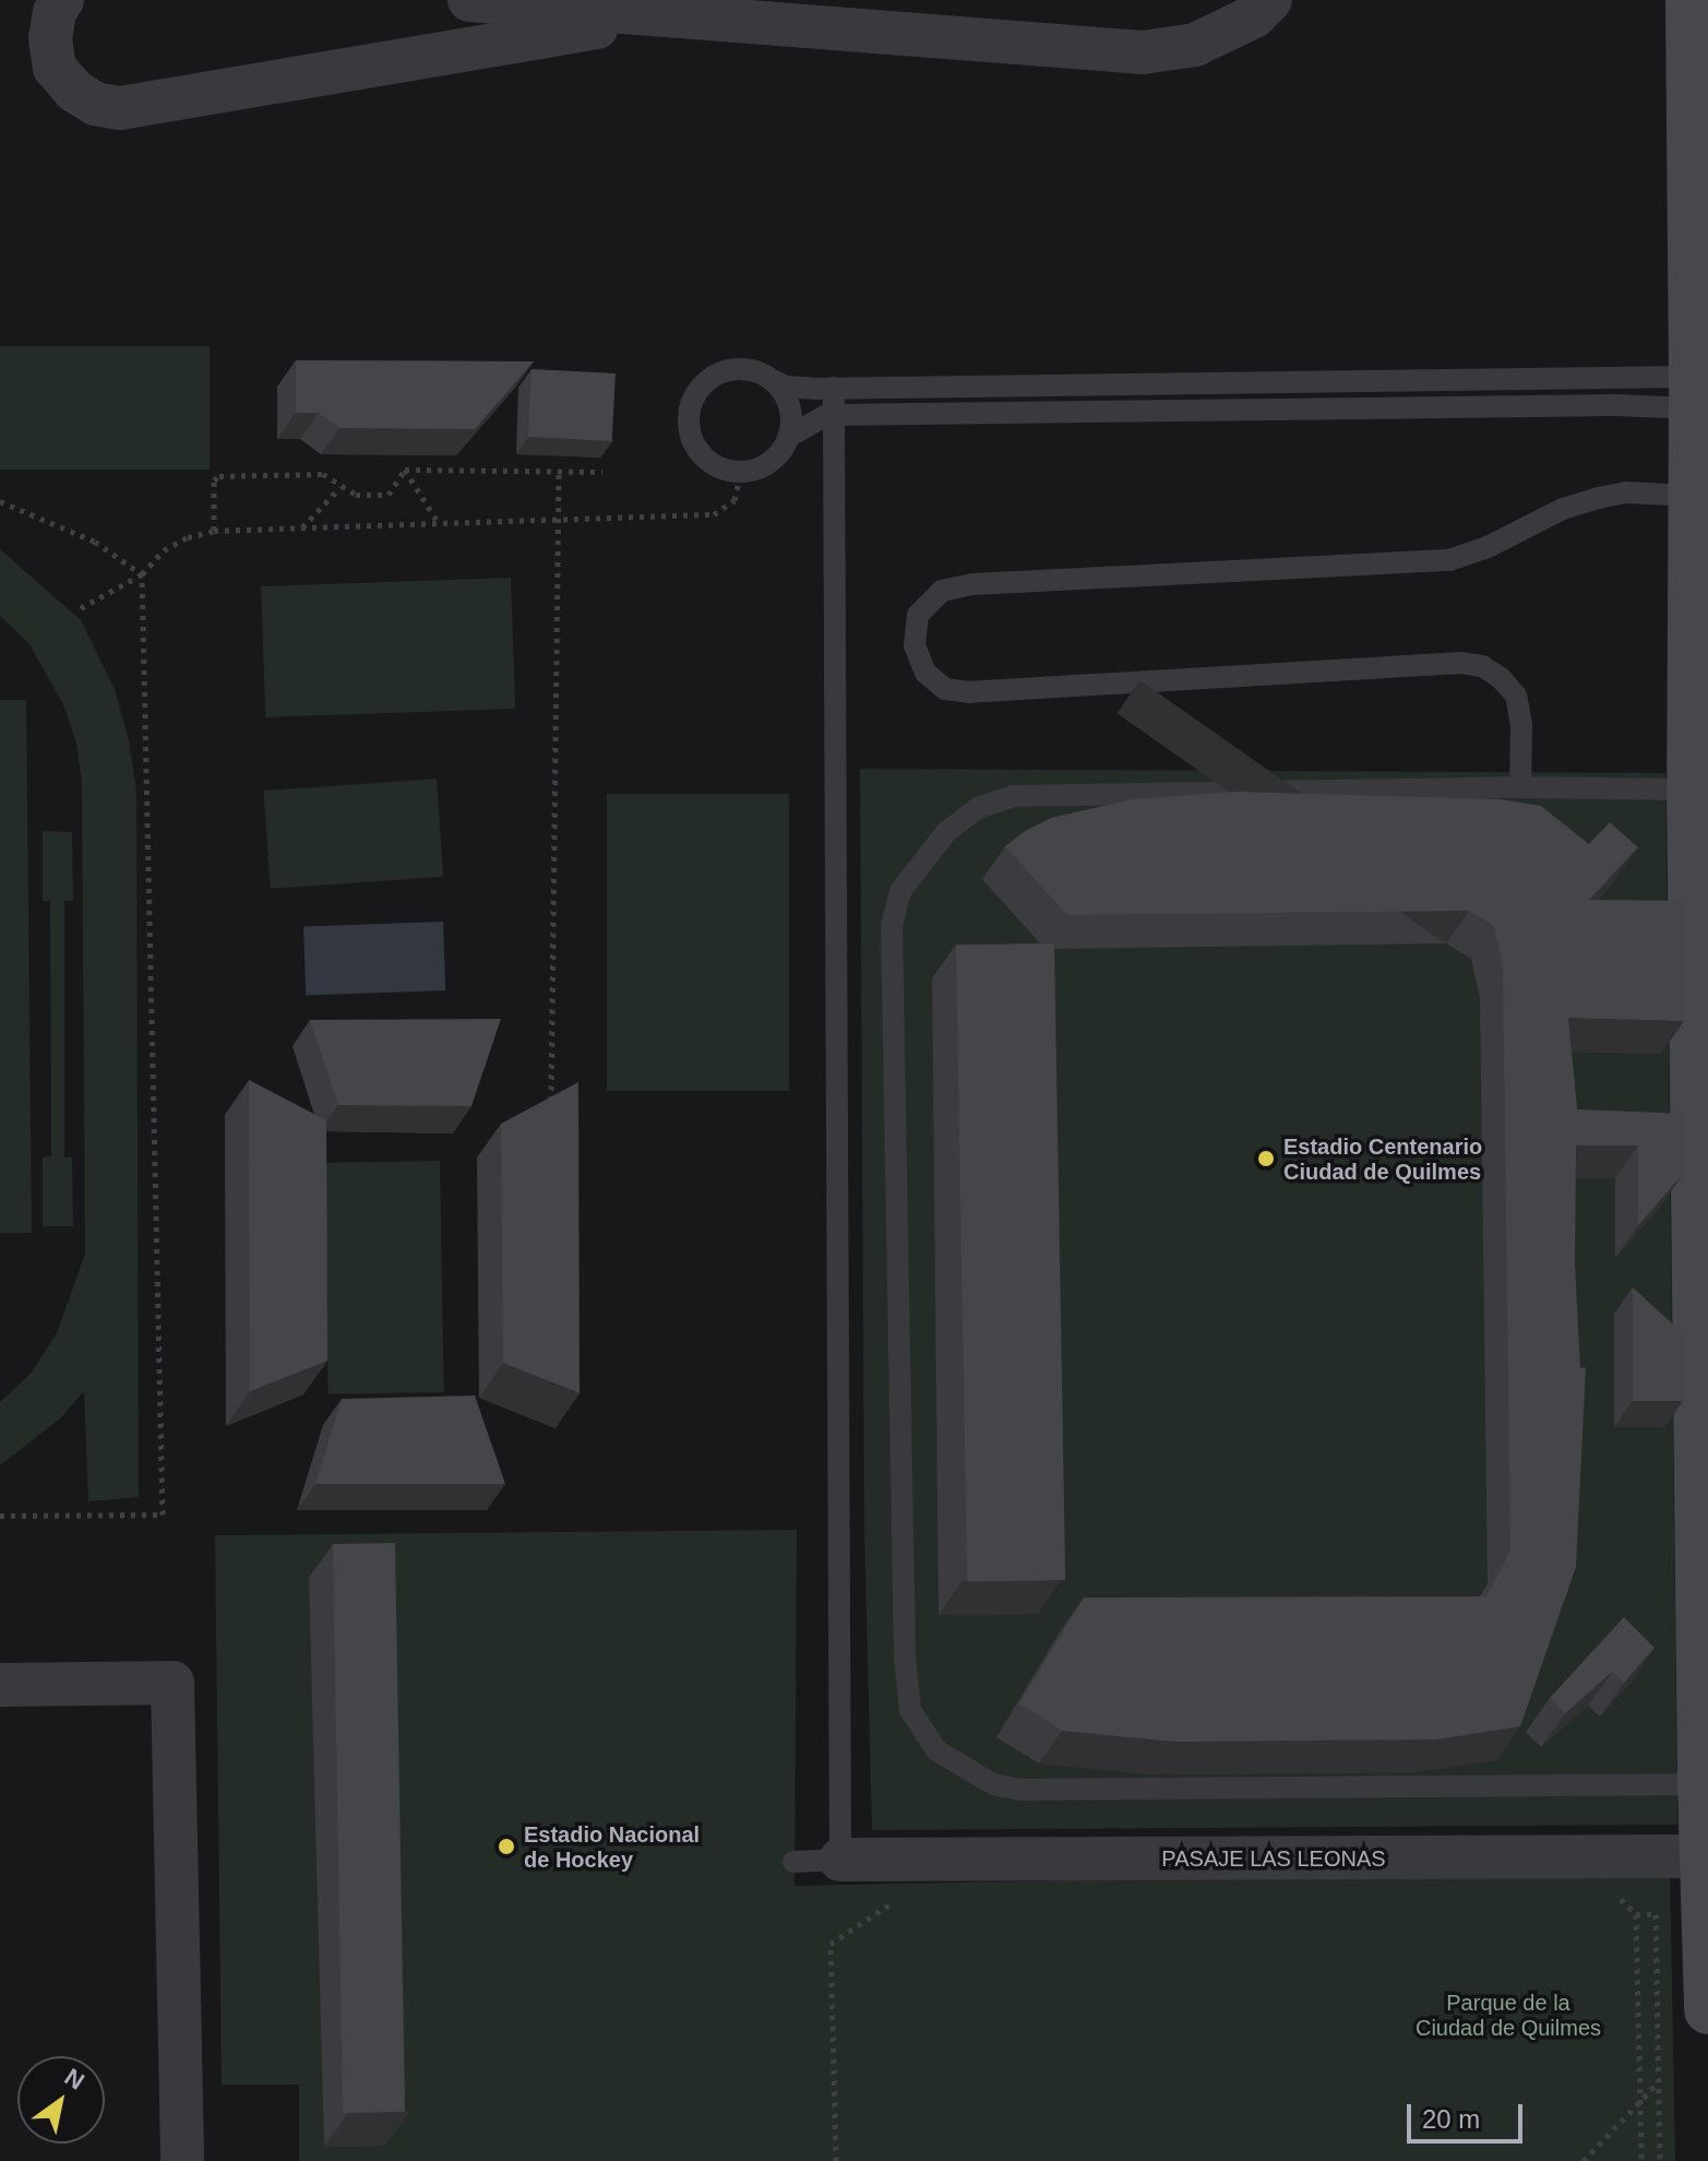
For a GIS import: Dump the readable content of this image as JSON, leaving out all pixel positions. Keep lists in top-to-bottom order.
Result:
{
  "streets": {
    "street": ["PASAJE LAS LEONAS"]
  },
  "parks": ["Parque de la Ciudad de Quilmes"],
  "places": ["Estadio Centenario Ciudad de Quilmes", "Estadio Nacional de Hockey"],
  "scale_bar": "20 m",
  "north": "top right"
}
